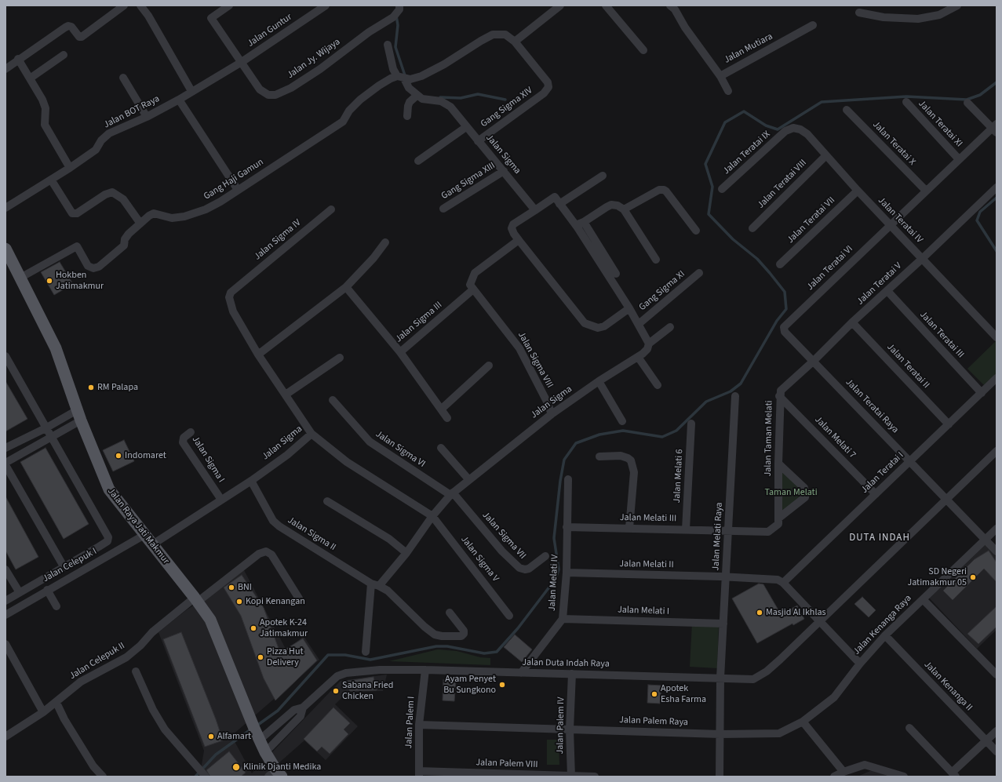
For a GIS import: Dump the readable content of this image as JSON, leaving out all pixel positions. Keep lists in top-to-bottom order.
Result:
{
  "streets": {
    "main road": ["Jalan Raya Jati Makmur"],
    "street": [
      "Jalan Guntur",
      "Jalan Mutiara",
      "Jalan Jy. Wijaya",
      "Gang Sigma XIV",
      "Jalan BOT Raya",
      "Jalan Teratai XI",
      "Jalan Teratai X",
      "Jalan Teratai IX",
      "Jalan Sigma",
      "Gang Haji Gamun",
      "Gang Sigma XIII",
      "Jalan Teratai VIII",
      "Jalan Teratai VII",
      "Jalan Teratai IV",
      "Jalan Sigma IV",
      "Jalan Teratai VI",
      "Jalan Teratai V",
      "Gang Sigma XI",
      "Jalan Sigma III",
      "Jalan Teratai III",
      "Jalan Sigma VIII",
      "Jalan Teratai II",
      "Jalan Teratai Raya",
      "Jalan Melati 7",
      "Jalan Taman Melati",
      "Jalan Sigma VI",
      "Jalan Sigma I",
      "Jalan Teratai I",
      "Jalan Melati 6",
      "Jalan Melati III",
      "Jalan Sigma II",
      "Jalan Sigma VII",
      "Jalan Melati Raya",
      "Jalan Sigma V",
      "Jalan Melati II",
      "Jalan Celepuk I",
      "Jalan Melati IV",
      "Jalan Melati I",
      "Jalan Kenanga Raya",
      "Jalan Celepuk II",
      "Jalan Duta Indah Raya",
      "Jalan Kenanga II",
      "Jalan Palem Raya",
      "Jalan Palem I",
      "Jalan Palem IV",
      "Jalan Palem VIII"
    ]
  },
  "crossings": [
    ["Jalan Guntur", "Jalan Jy. Wijaya"],
    ["Jalan Guntur", "Jalan BOT Raya"],
    ["Jalan Jy. Wijaya", "Jalan BOT Raya"],
    ["Gang Sigma XIV", "Jalan Sigma"],
    ["Gang Sigma XIV", "Gang Haji Gamun"],
    ["Jalan Teratai XI", "Jalan Teratai VI"],
    ["Jalan Teratai X", "Jalan Teratai VI"],
    ["Jalan Teratai IX", "Jalan Teratai IV"],
    ["Jalan Sigma", "Gang Haji Gamun"],
    ["Jalan Sigma", "Gang Sigma XIII"],
    ["Jalan Sigma", "Jalan Sigma VIII"],
    ["Jalan Sigma", "Jalan Sigma VI"],
    ["Jalan Sigma", "Jalan Sigma I"],
    ["Jalan Sigma", "Jalan Raya Jati Makmur"],
    ["Jalan Sigma", "Jalan Sigma II"],
    ["Jalan Sigma", "Jalan Sigma VII"],
    ["Jalan Sigma", "Jalan Sigma V"],
    ["Jalan Sigma", "Jalan Celepuk I"],
    ["Gang Haji Gamun", "Jalan Raya Jati Makmur"],
    ["Jalan Teratai VIII", "Jalan Teratai IV"],
    ["Jalan Teratai VII", "Jalan Teratai IV"],
    ["Jalan Teratai IV", "Jalan Teratai VI"],
    ["Jalan Teratai IV", "Jalan Teratai V"],
    ["Jalan Teratai VI", "Jalan Teratai Raya"],
    ["Jalan Teratai V", "Jalan Teratai III"],
    ["Jalan Teratai V", "Jalan Teratai II"],
    ["Jalan Teratai V", "Jalan Teratai Raya"],
    ["Jalan Teratai V", "Jalan Melati 7"],
    ["Jalan Teratai V", "Jalan Taman Melati"],
    ["Jalan Sigma III", "Jalan Sigma VIII"],
    ["Jalan Teratai III", "Jalan Teratai I"],
    ["Jalan Teratai II", "Jalan Teratai I"],
    ["Jalan Teratai Raya", "Jalan Teratai I"],
    ["Jalan Teratai Raya", "Jalan Kenanga Raya"],
    ["Jalan Teratai Raya", "Jalan Duta Indah Raya"],
    ["Jalan Melati 7", "Jalan Taman Melati"],
    ["Jalan Melati 7", "Jalan Teratai I"],
    ["Jalan Sigma VI", "Jalan Sigma VII"],
    ["Jalan Teratai I", "Jalan Kenanga Raya"],
    ["Jalan Melati 6", "Jalan Melati III"],
    ["Jalan Melati III", "Jalan Melati Raya"],
    ["Jalan Melati III", "Jalan Melati IV"],
    ["Jalan Raya Jati Makmur", "Jalan Celepuk I"],
    ["Jalan Raya Jati Makmur", "Jalan Celepuk II"],
    ["Jalan Raya Jati Makmur", "Jalan Duta Indah Raya"],
    ["Jalan Melati Raya", "Jalan Melati II"],
    ["Jalan Melati Raya", "Jalan Melati I"],
    ["Jalan Melati Raya", "Jalan Duta Indah Raya"],
    ["Jalan Melati Raya", "Jalan Palem Raya"],
    ["Jalan Melati II", "Jalan Melati IV"],
    ["Jalan Melati IV", "Jalan Melati I"],
    ["Jalan Melati IV", "Jalan Duta Indah Raya"],
    ["Jalan Kenanga Raya", "Jalan Duta Indah Raya"],
    ["Jalan Kenanga Raya", "Jalan Kenanga II"],
    ["Jalan Kenanga Raya", "Jalan Palem Raya"],
    ["Jalan Duta Indah Raya", "Jalan Palem I"],
    ["Jalan Duta Indah Raya", "Jalan Palem IV"],
    ["Jalan Palem Raya", "Jalan Palem I"],
    ["Jalan Palem Raya", "Jalan Palem IV"],
    ["Jalan Palem I", "Jalan Palem VIII"],
    ["Jalan Palem IV", "Jalan Palem VIII"]
  ],
  "districts": ["DUTA INDAH"],
  "parks": ["Taman Melati"],
  "places": [
    "Hokben Jatimakmur",
    "RM Palapa",
    "Indomaret",
    "SD Negeri Jatimakmur 05",
    "BNI",
    "Kopi Kenangan",
    "Masjid Al Ikhlas",
    "Apotek K-24 Jatimakmur",
    "Pizza Hut Delivery",
    "Ayam Penyet Bu Sungkono",
    "Sabana Fried Chicken",
    "Apotek Esha Farma",
    "Alfamart",
    "Klinik Djanti Medika"
  ]
}
